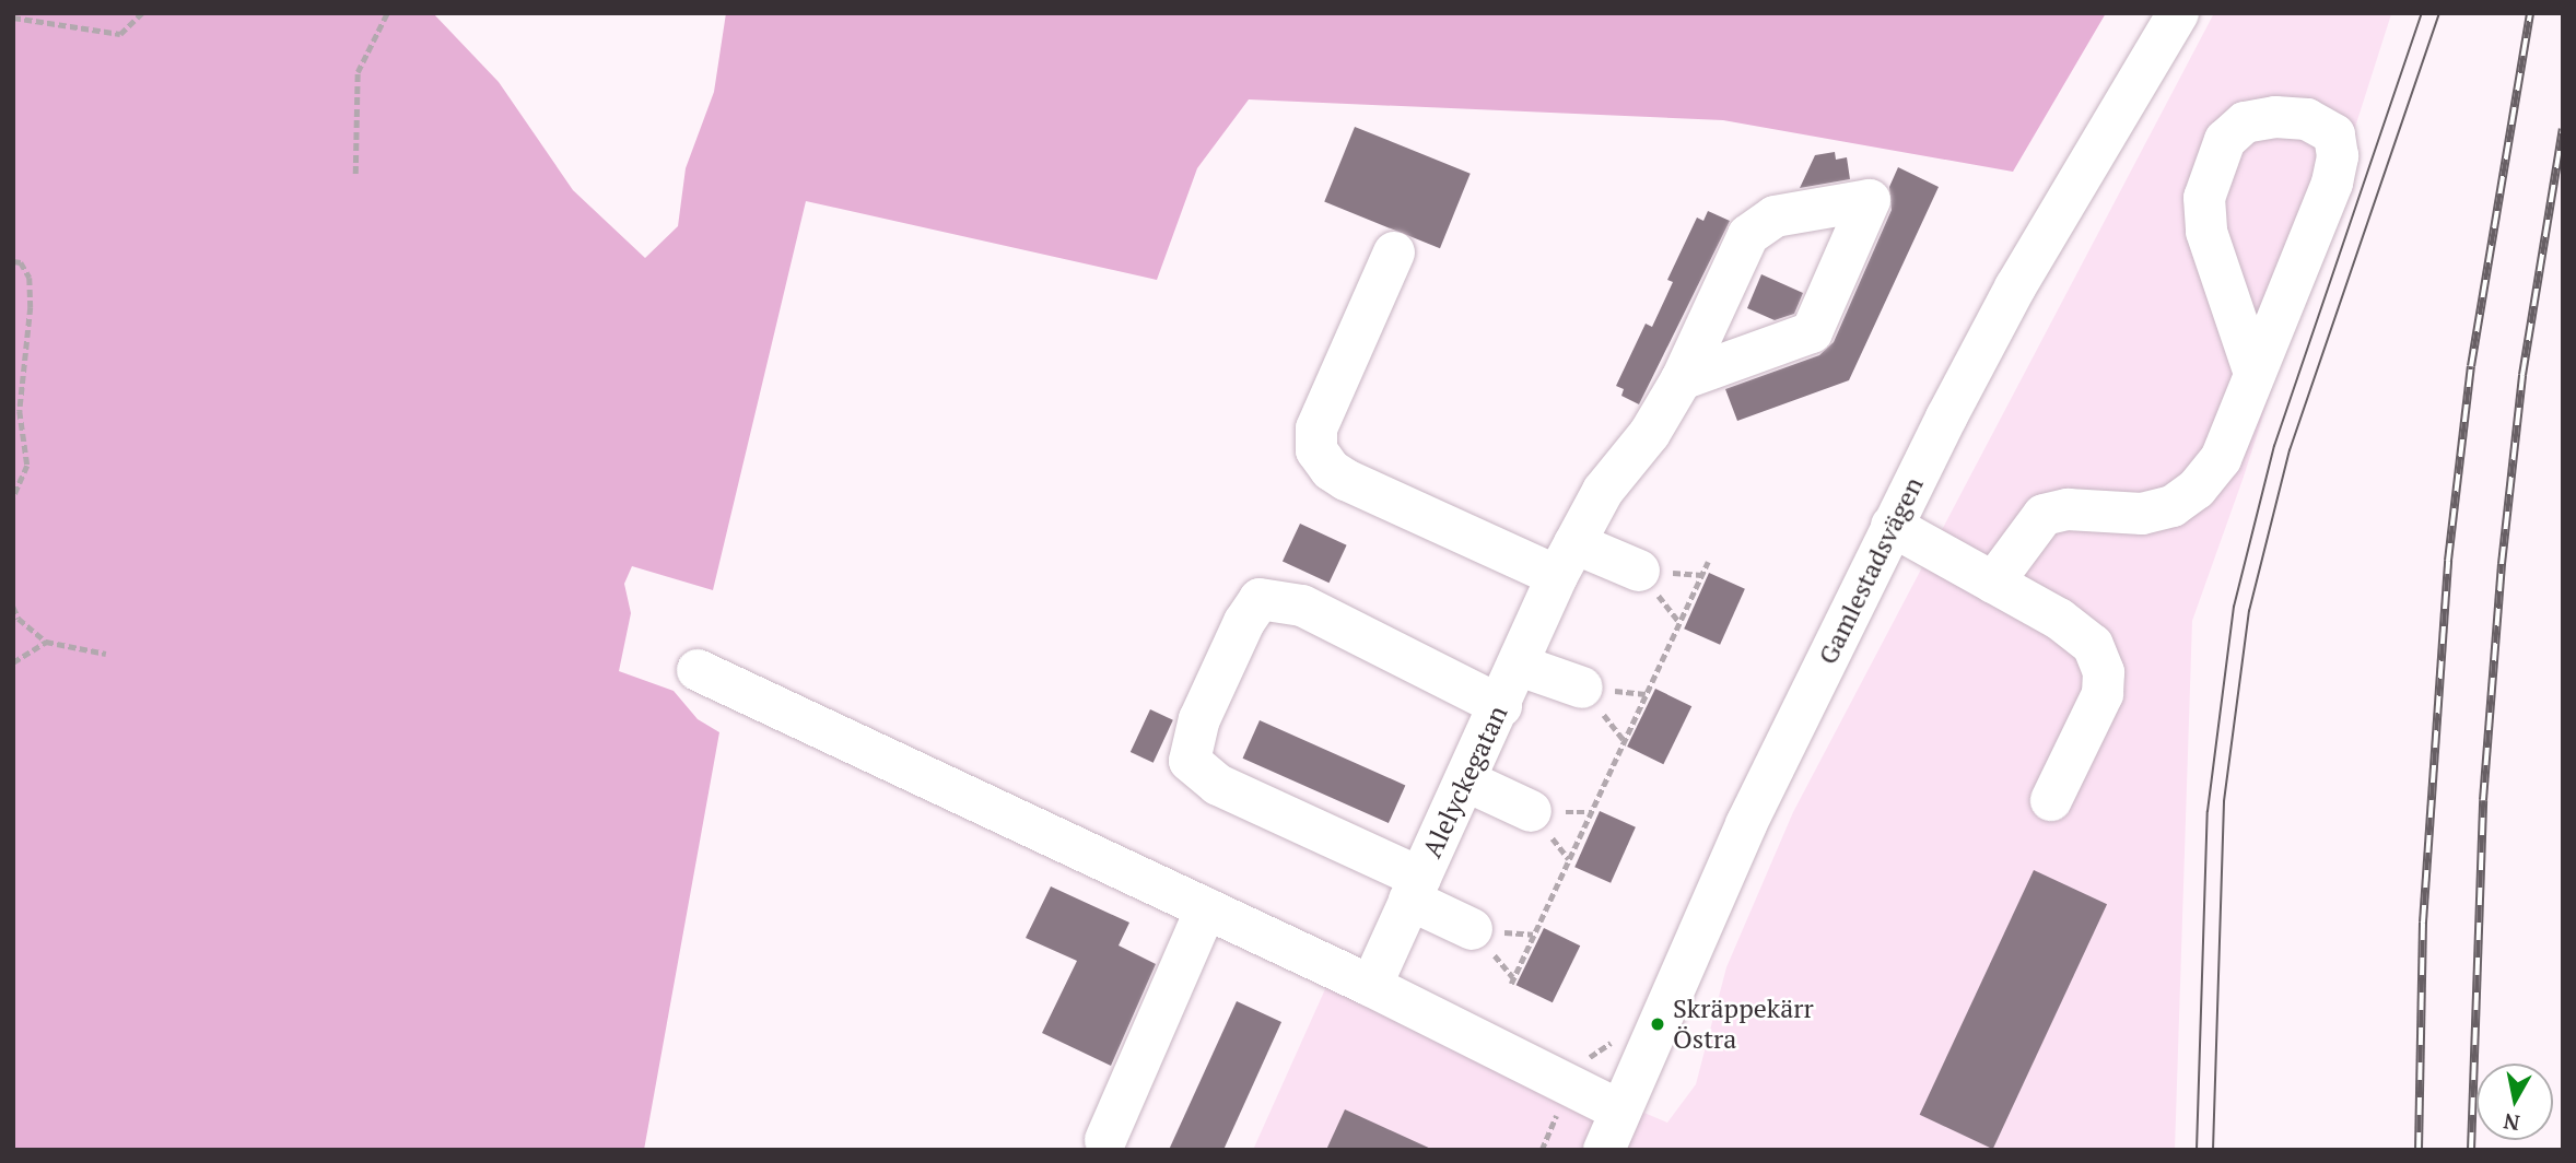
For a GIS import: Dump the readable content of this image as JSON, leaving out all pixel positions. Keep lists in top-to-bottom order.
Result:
{
  "streets": {
    "street": ["Gamlestadsvägen", "Alelyckegatan"]
  },
  "places": ["Skräppekärr Östra"],
  "north": "bottom"
}
